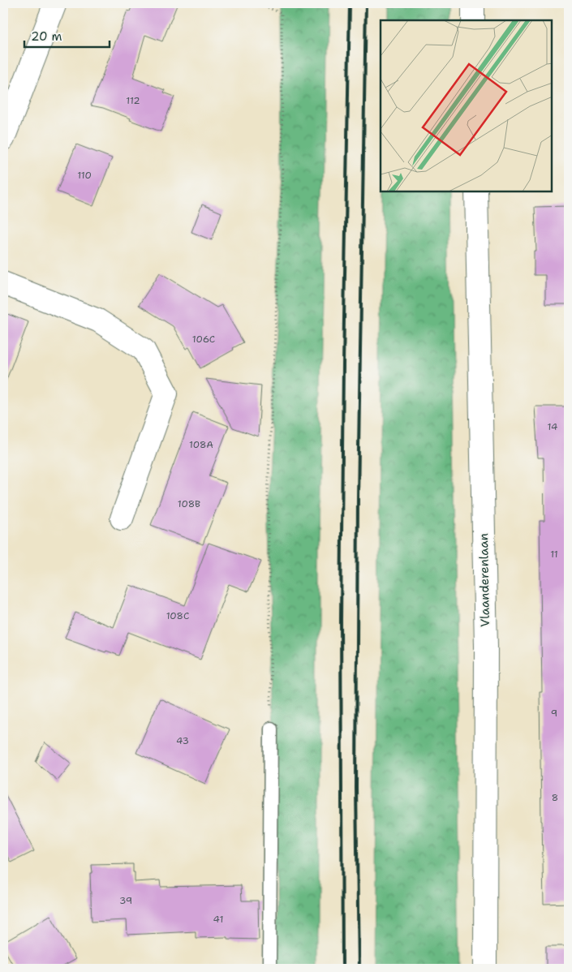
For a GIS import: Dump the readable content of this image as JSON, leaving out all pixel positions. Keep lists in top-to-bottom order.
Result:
{
  "streets": {
    "street": ["Vlaanderenlaan"]
  },
  "house_numbers": [
    "112",
    "110",
    "106C",
    "14",
    "108A",
    "108B",
    "11",
    "108C",
    "9",
    "43",
    "8",
    "39",
    "41"
  ],
  "scale_bar": "20 m"
}
